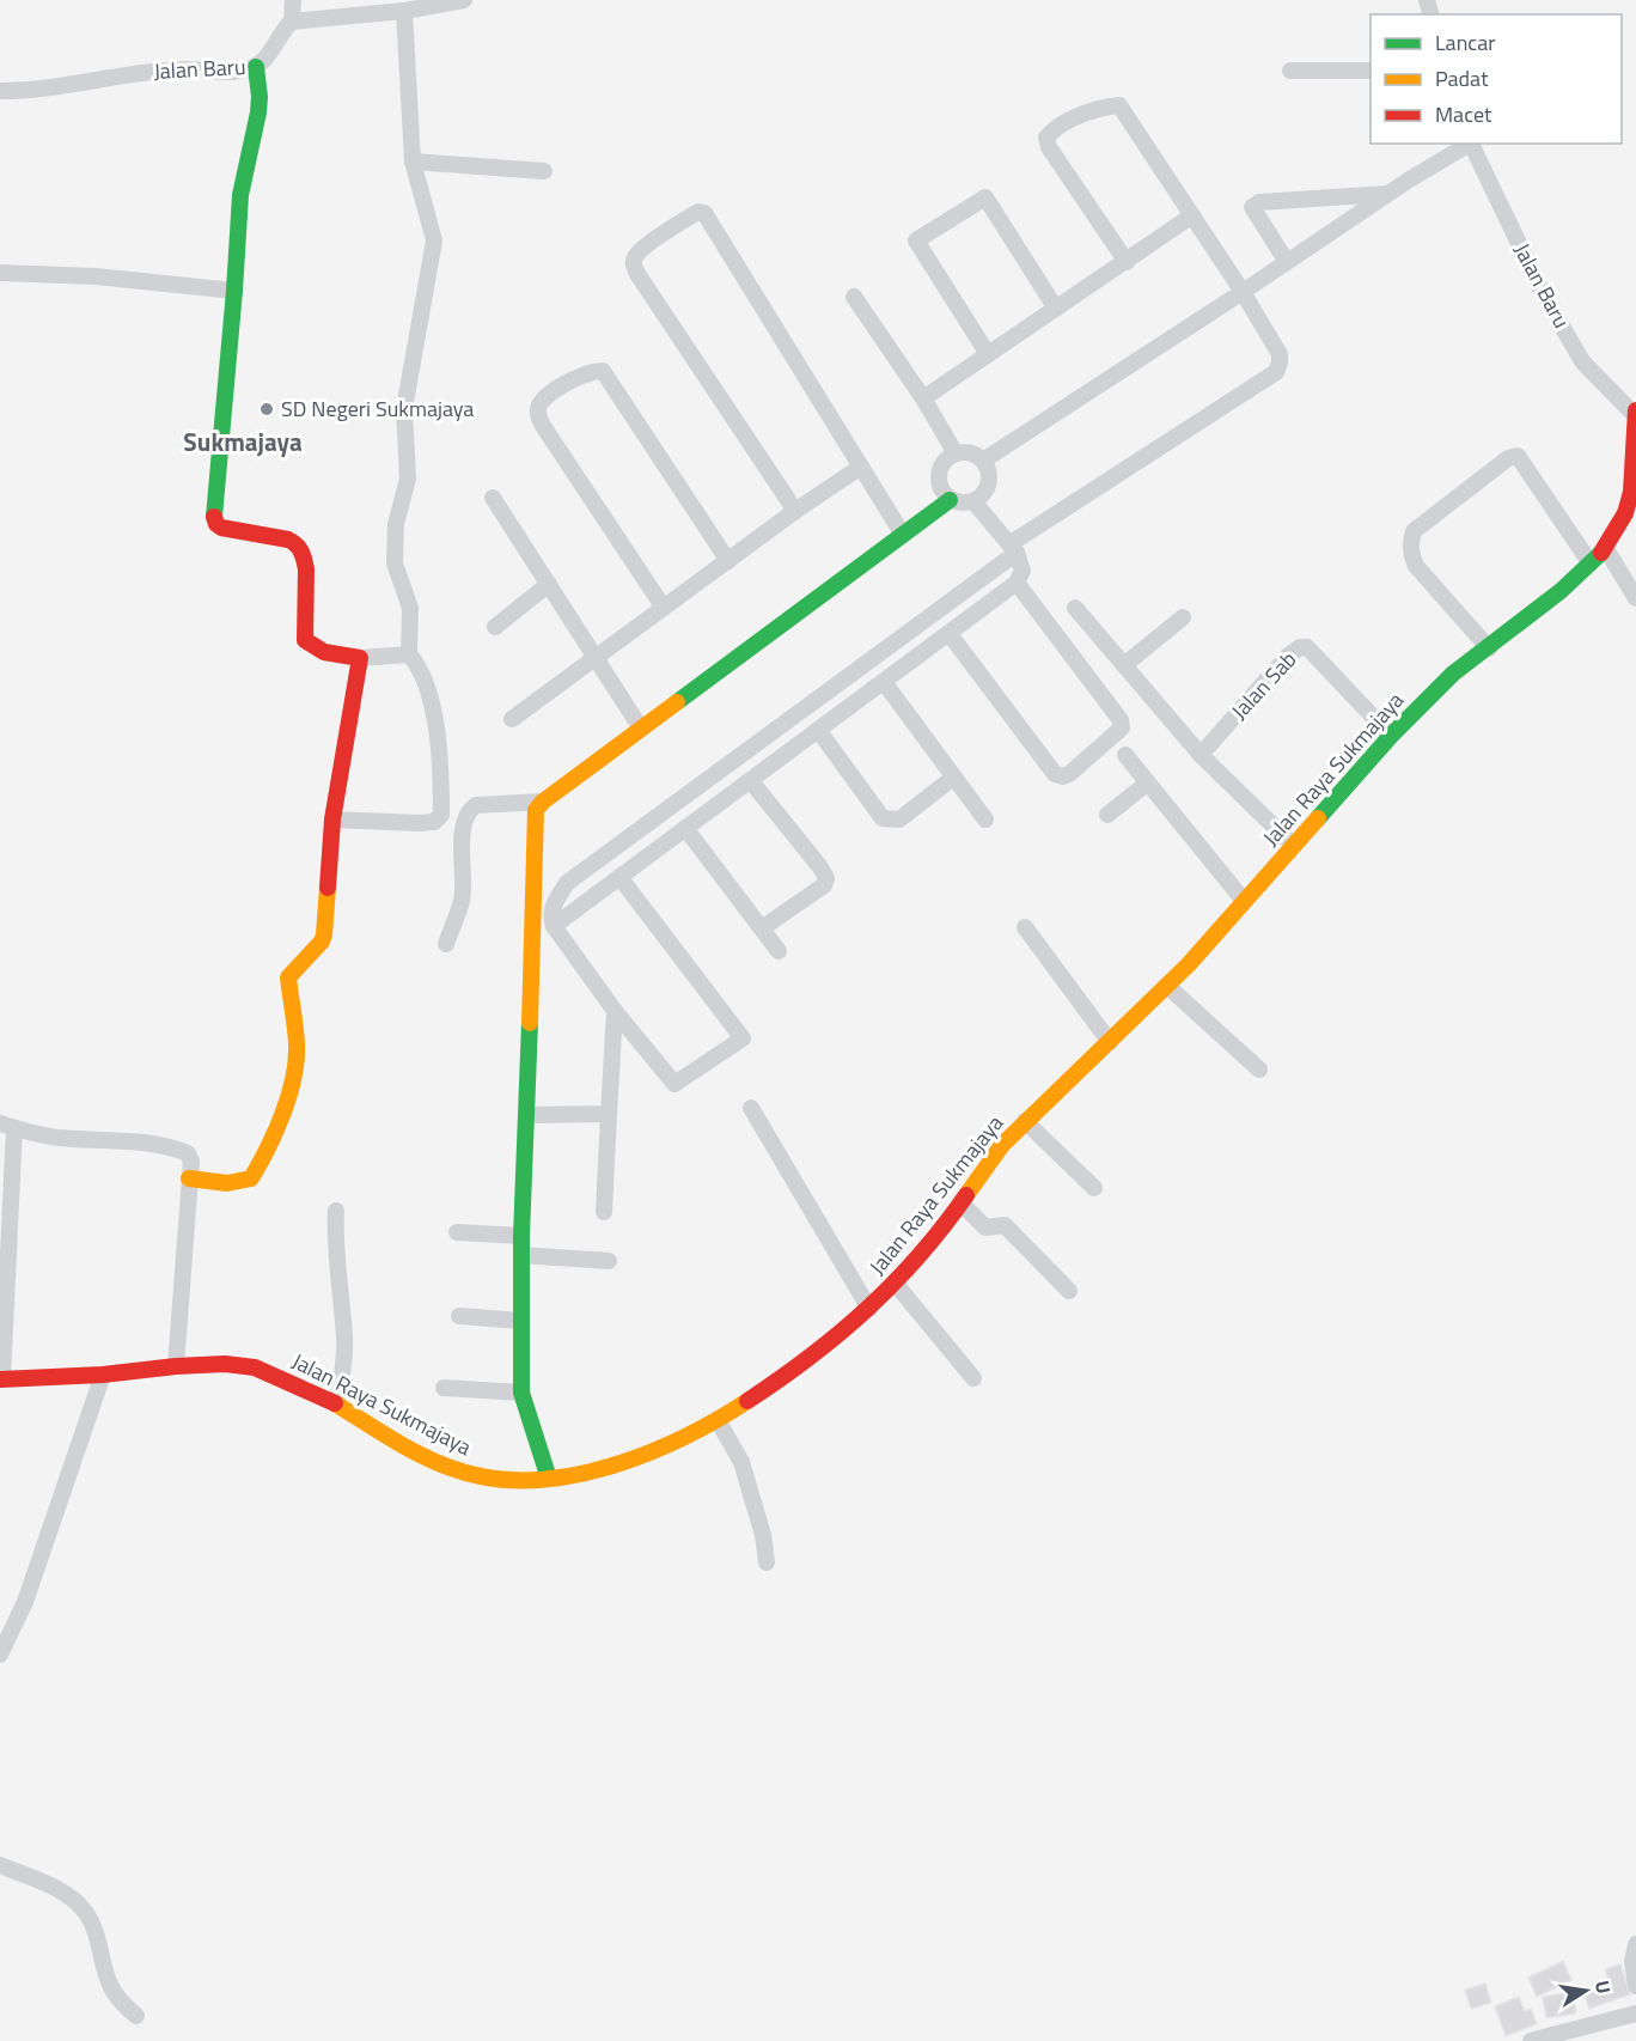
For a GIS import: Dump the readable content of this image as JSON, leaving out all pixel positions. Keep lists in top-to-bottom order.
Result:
{
  "streets": {
    "street": ["Jalan Baru", "Jalan Sab", "Jalan Raya Sukmajaya"]
  },
  "crossings": [
    ["Jalan Baru", "Jalan Raya Sukmajaya"],
    ["Jalan Sab", "Jalan Raya Sukmajaya"]
  ],
  "districts": ["Sukmajaya"],
  "places": ["SD Negeri Sukmajaya"],
  "legend": ["Lancar", "Padat", "Macet"],
  "north": "right"
}
